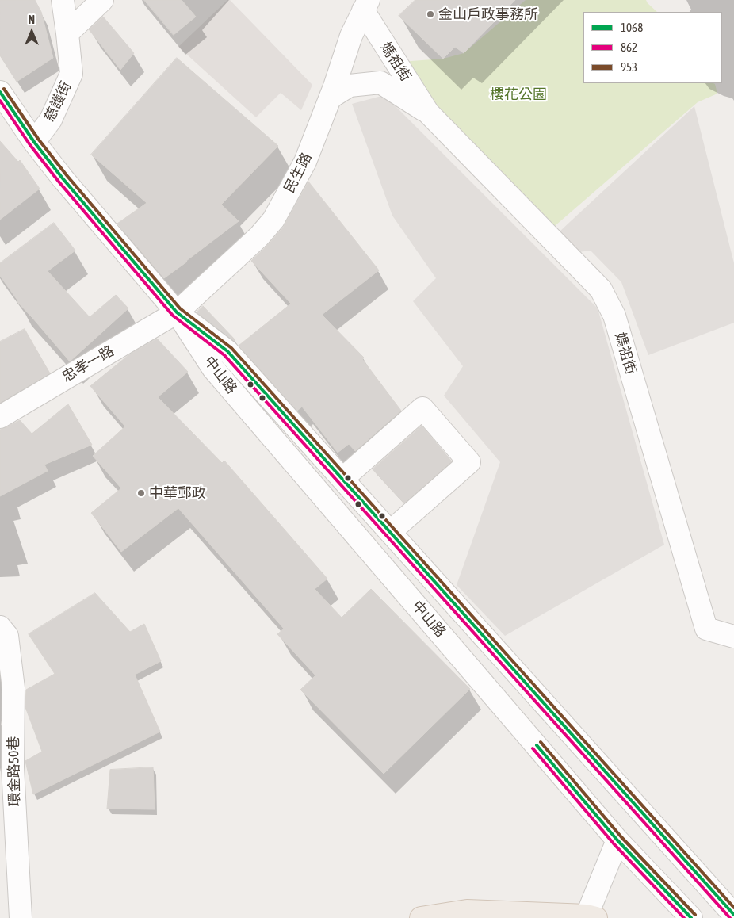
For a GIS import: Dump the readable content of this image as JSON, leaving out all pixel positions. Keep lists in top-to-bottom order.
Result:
{
  "streets": {
    "street": [
      "媽祖街",
      "慈護街",
      "民生路",
      "忠孝一路",
      "中山路",
      "環金路50巷"
    ]
  },
  "crossings": [
    ["媽祖街", "民生路"],
    ["慈護街", "中山路"],
    ["民生路", "忠孝一路"],
    ["民生路", "中山路"],
    ["忠孝一路", "中山路"]
  ],
  "parks": ["櫻花公園"],
  "places": ["金山戶政事務所", "中華郵政"],
  "lines": ["transit line 953", "transit line 1068", "transit line 862"],
  "legend": ["1068", "862", "953"],
  "north": "top"
}
